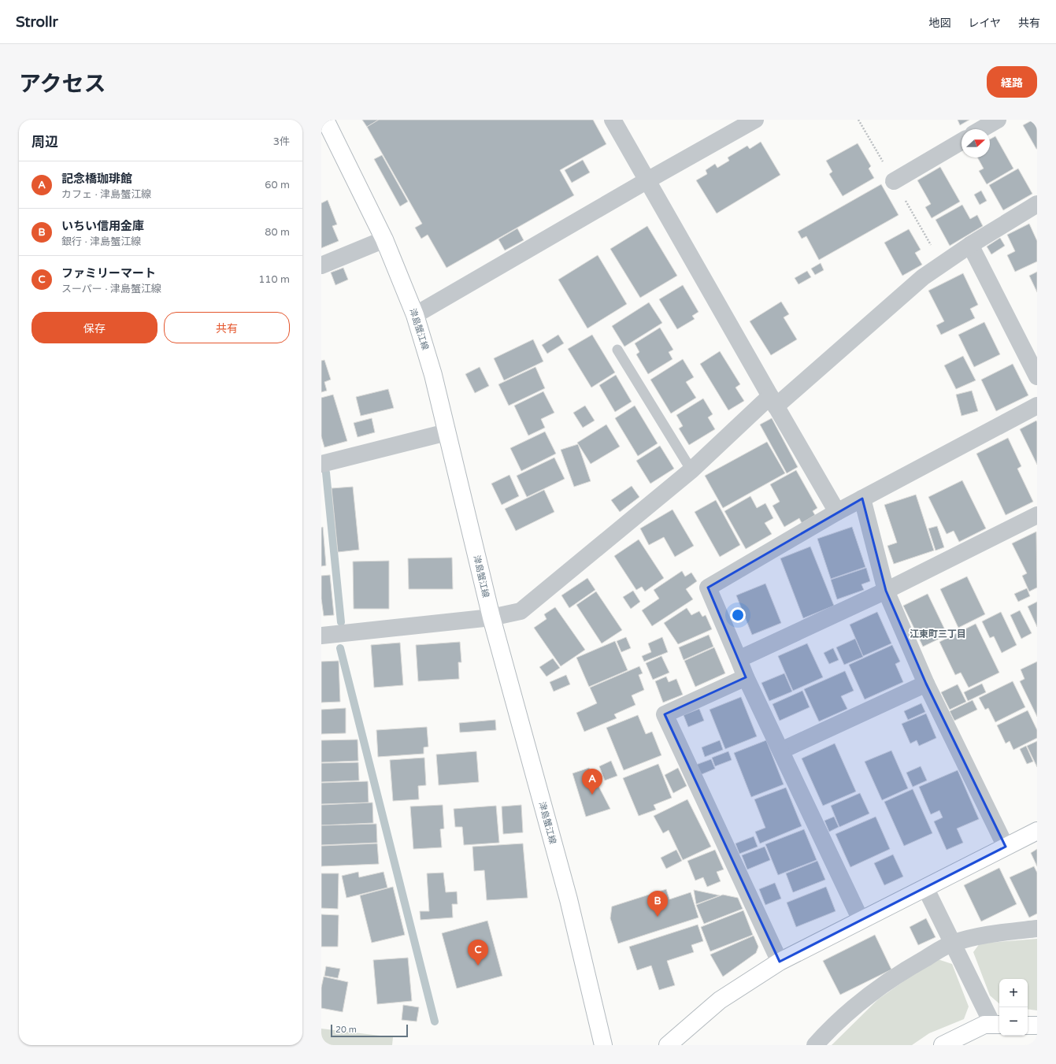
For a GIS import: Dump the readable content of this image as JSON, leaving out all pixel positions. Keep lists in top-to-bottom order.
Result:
{
  "streets": {
    "main road": ["津島蟹江線"]
  },
  "districts": ["江東町三丁目"],
  "scale_bar": "20 m",
  "north": "right",
  "page": {
    "header": "Strollr",
    "nav": ["地図", "レイヤ", "共有"],
    "title": "アクセス",
    "buttons": [
      "経路",
      ["保存", "共有"]
    ],
    "heading": ["周辺", "3件"],
    "list": [
      {
        "mark": "A",
        "name": "記念橋珈琲館",
        "note": "カフェ · 津島蟹江線",
        "value": "60 m"
      },
      {
        "mark": "B",
        "name": "いちい信用金庫",
        "note": "銀行 · 津島蟹江線",
        "value": "80 m"
      },
      {
        "mark": "C",
        "name": "ファミリーマート",
        "note": "スーパー · 津島蟹江線",
        "value": "110 m"
      }
    ],
    "pins": ["A", "B", "C"],
    "map_buttons": ["+", "−"],
    "scale": "20 m"
  }
}
